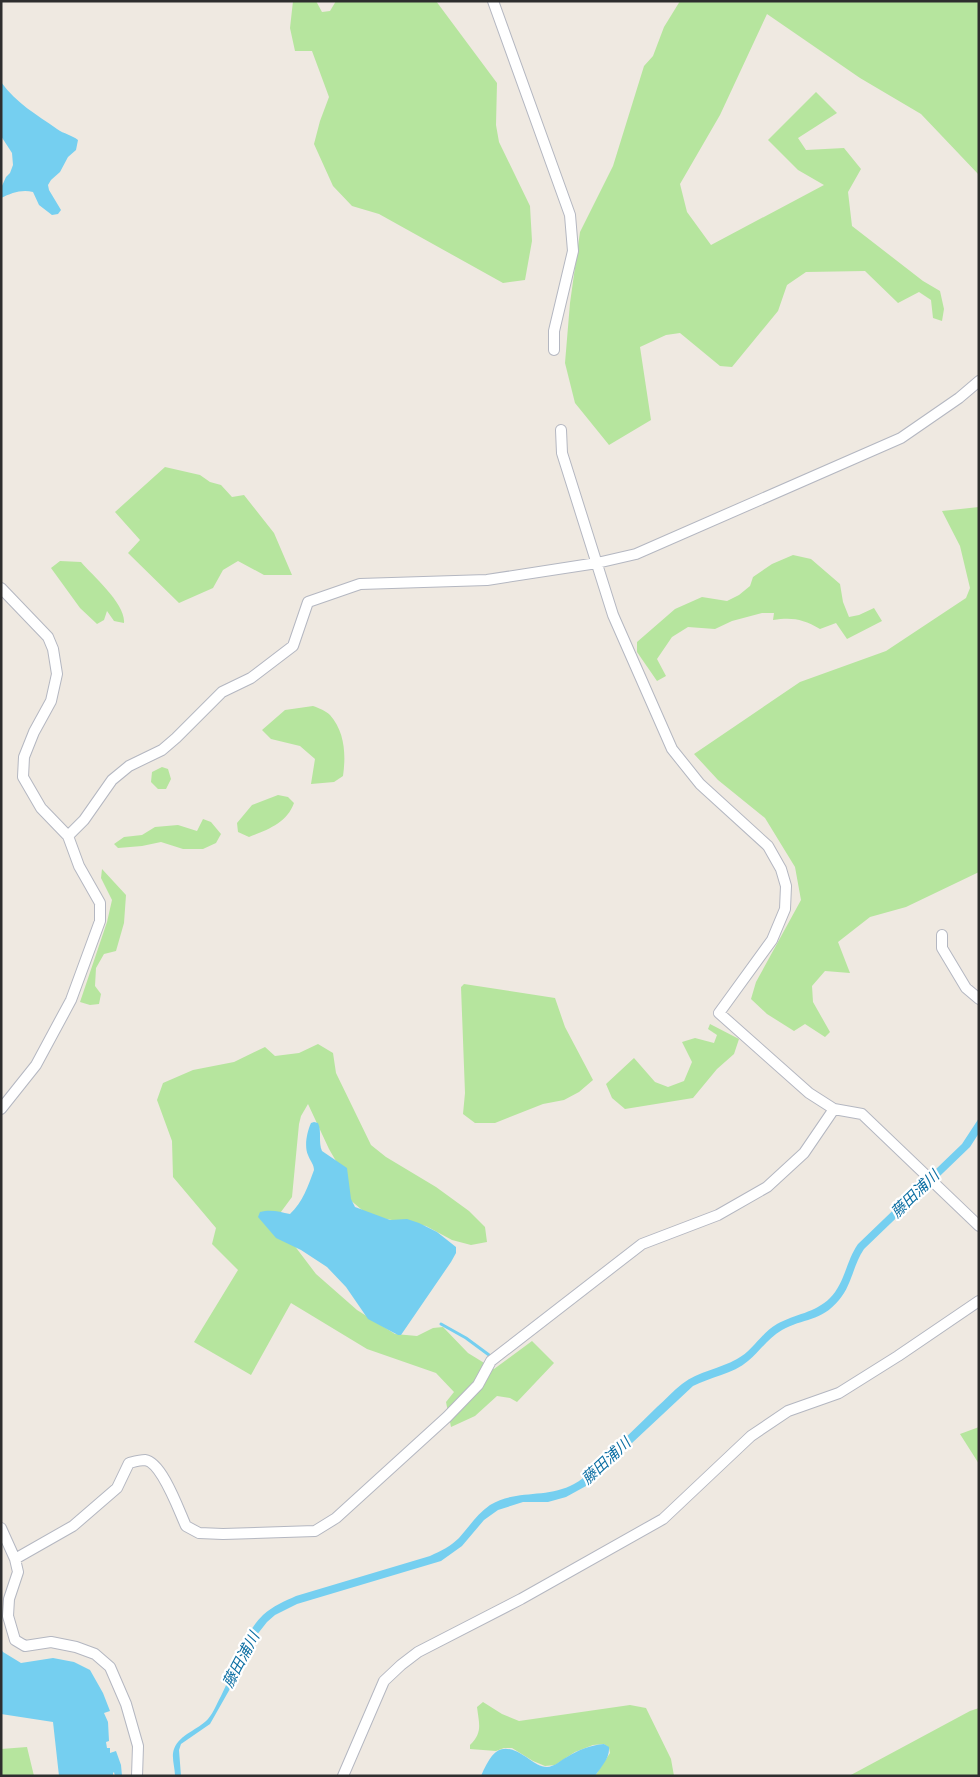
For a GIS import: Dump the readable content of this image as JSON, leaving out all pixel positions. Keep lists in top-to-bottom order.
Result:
{
  "water": ["藤田浦川"]
}
